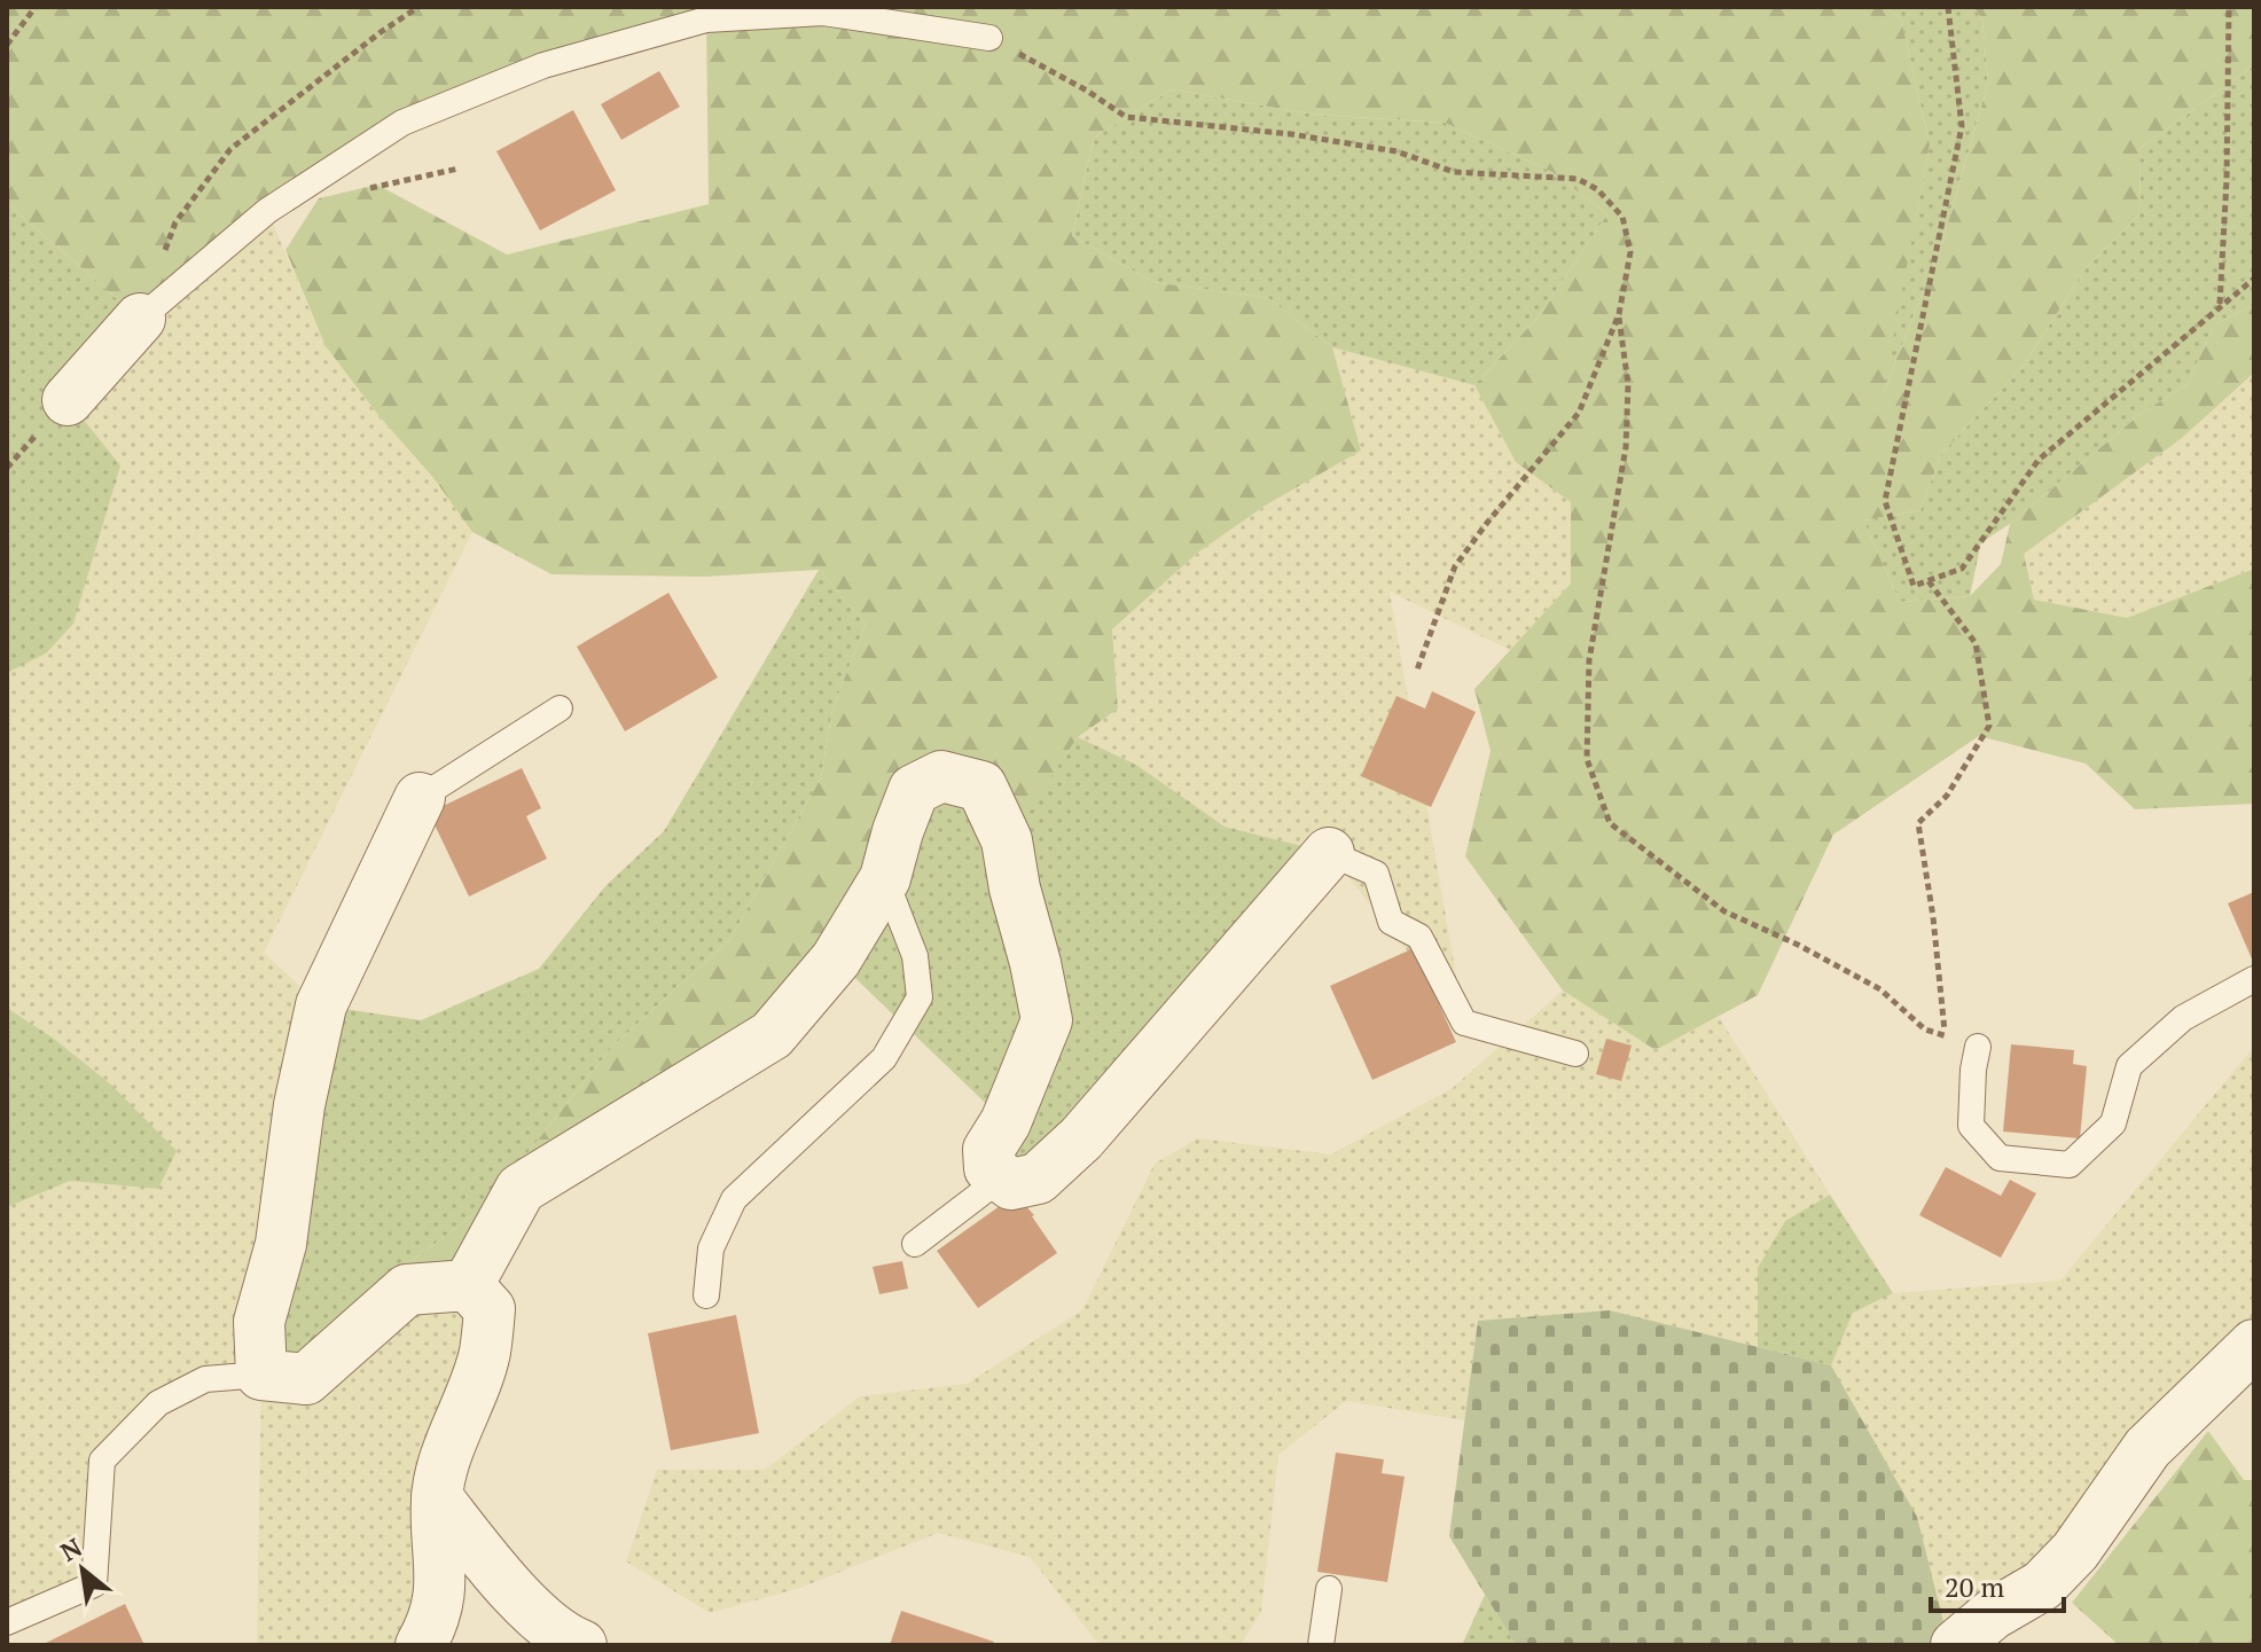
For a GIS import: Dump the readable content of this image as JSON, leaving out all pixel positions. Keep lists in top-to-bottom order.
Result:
{
  "scale_bar": "20 m",
  "north": "top left"
}
